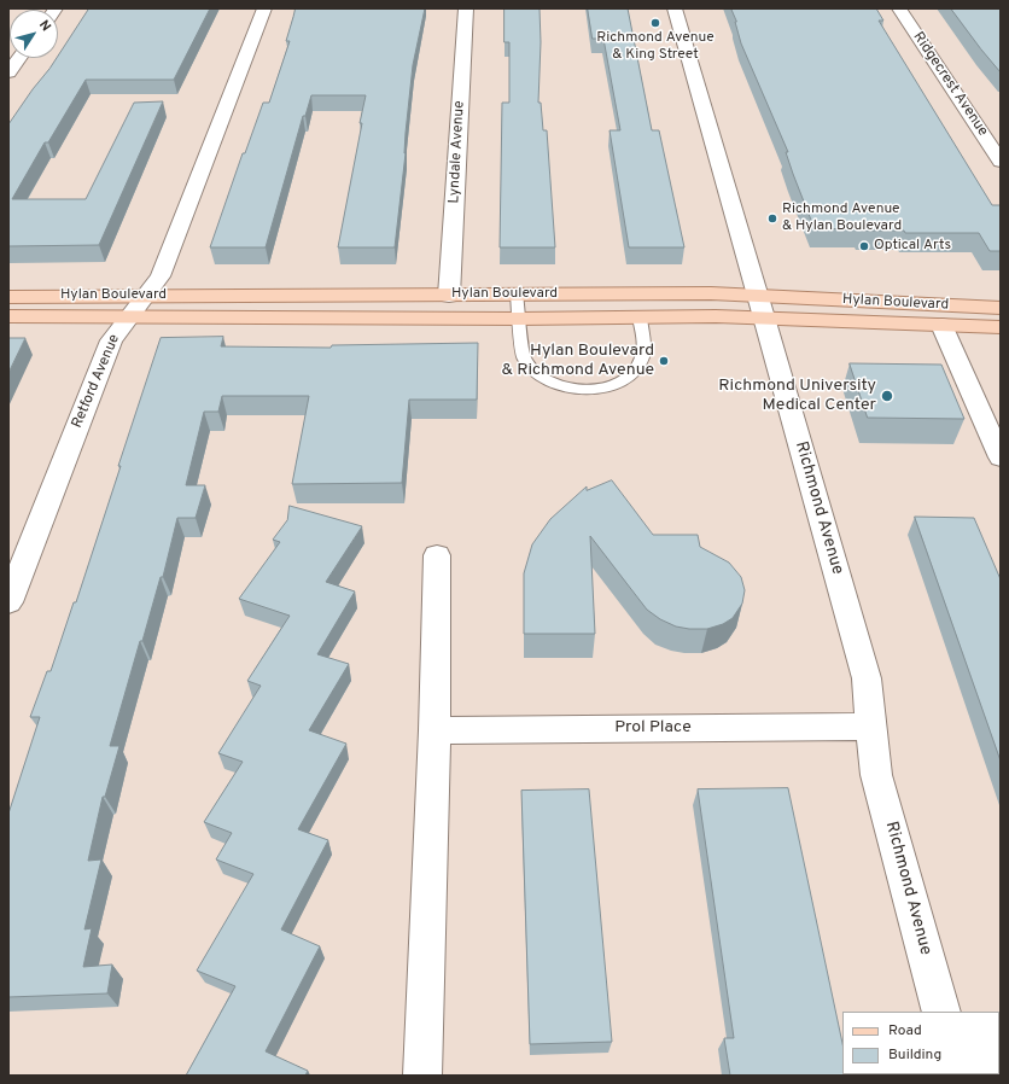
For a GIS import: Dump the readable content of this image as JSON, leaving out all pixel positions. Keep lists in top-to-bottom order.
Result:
{
  "streets": {
    "main road": ["Hylan Boulevard"],
    "street": [
      "Ridgecrest Avenue",
      "Lyndale Avenue",
      "Retford Avenue",
      "Richmond Avenue",
      "Prol Place"
    ]
  },
  "crossings": [
    ["Lyndale Avenue", "Hylan Boulevard"],
    ["Hylan Boulevard", "Retford Avenue"],
    ["Hylan Boulevard", "Richmond Avenue"],
    ["Richmond Avenue", "Prol Place"]
  ],
  "places": [
    "Richmond Avenue & King Street",
    "Richmond Avenue & Hylan Boulevard",
    "Optical Arts",
    "Hylan Boulevard & Richmond Avenue",
    "Richmond University Medical Center"
  ],
  "legend": ["Road", "Building"],
  "north": "top right"
}
